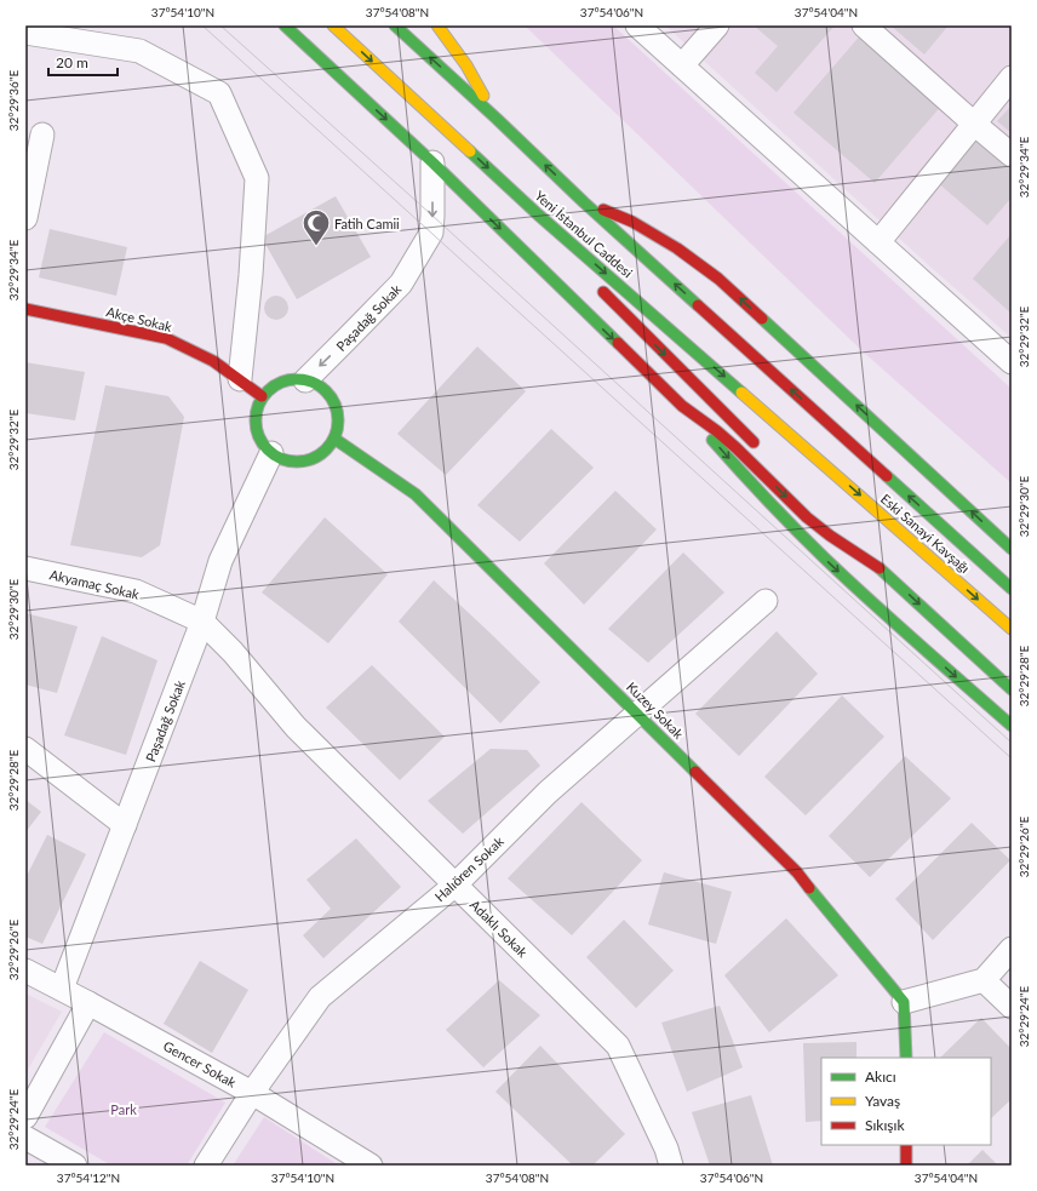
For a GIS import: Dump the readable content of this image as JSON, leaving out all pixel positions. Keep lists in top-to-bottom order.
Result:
{
  "streets": {
    "main road": [
      "Yeni İstanbul Caddesi",
      "Akçe Sokak",
      "Eski Sanayi Kavşağı",
      "Kuzey Sokak"
    ],
    "street": [
      "Paşadağ Sokak",
      "Akyamaç Sokak",
      "Halıören Sokak",
      "Adaklı Sokak",
      "Gencer Sokak"
    ]
  },
  "crossings": [
    ["Yeni İstanbul Caddesi", "Eski Sanayi Kavşağı"],
    ["Paşadağ Sokak", "Akçe Sokak"],
    ["Paşadağ Sokak", "Akyamaç Sokak"],
    ["Paşadağ Sokak", "Kuzey Sokak"],
    ["Paşadağ Sokak", "Gencer Sokak"],
    ["Akçe Sokak", "Kuzey Sokak"],
    ["Akyamaç Sokak", "Adaklı Sokak"],
    ["Kuzey Sokak", "Halıören Sokak"],
    ["Halıören Sokak", "Adaklı Sokak"],
    ["Halıören Sokak", "Gencer Sokak"]
  ],
  "parks": ["Park"],
  "places": {
    "mosque": ["Fatih Camii"]
  },
  "legend": ["Akıcı", "Yavaş", "Sıkışık"],
  "scale_bar": "20 m",
  "coordinates": [
    "37°54'10\"N",
    "37°54'08\"N",
    "37°54'06\"N",
    "37°54'04\"N",
    "32°29'36\"E",
    "32°29'34\"E",
    "32°29'32\"E",
    "32°29'30\"E",
    "32°29'28\"E",
    "32°29'26\"E",
    "32°29'24\"E",
    "37°54'12\"N"
  ]
}
